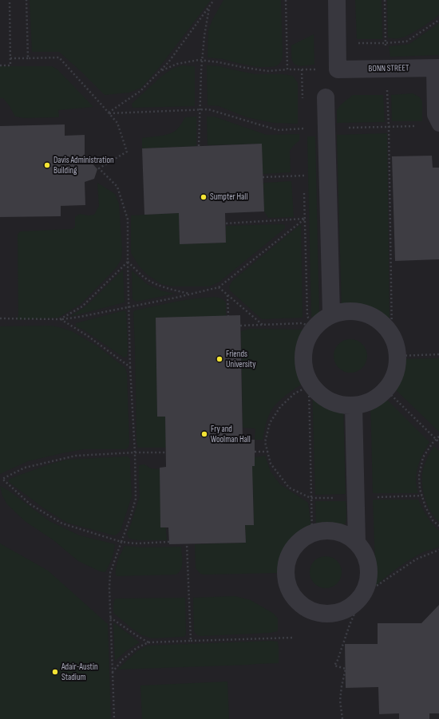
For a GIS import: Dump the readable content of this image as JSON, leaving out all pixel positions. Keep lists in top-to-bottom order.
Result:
{
  "streets": {
    "street": ["BONN STREET"]
  },
  "places": [
    "Davis Administration Building",
    "Sumpter Hall",
    "Friends University",
    "Fry and Woolman Hall",
    "Adair-Austin Stadium"
  ]
}
